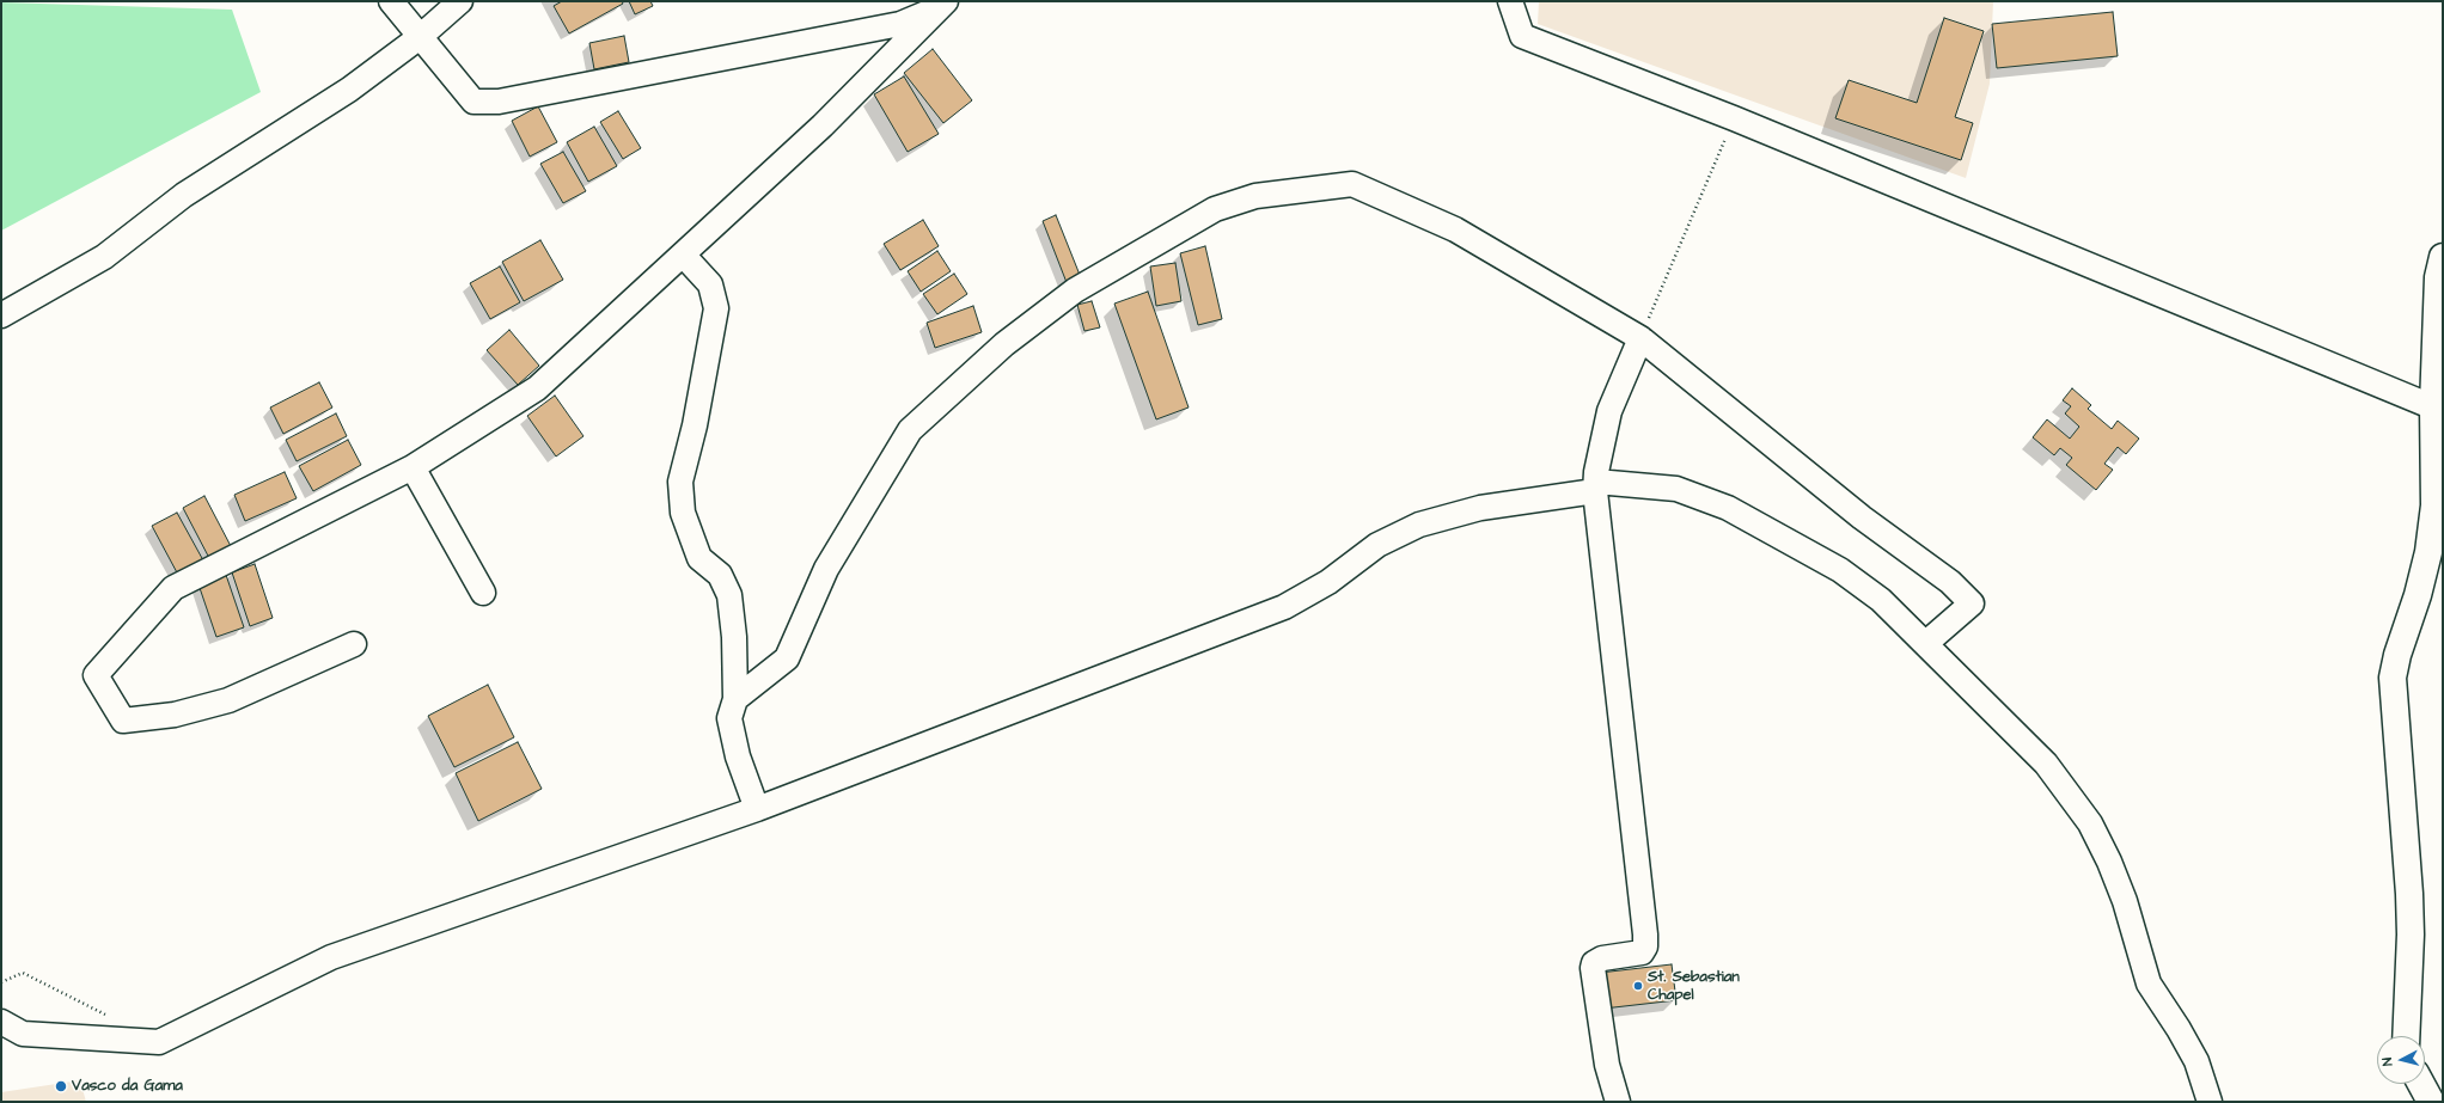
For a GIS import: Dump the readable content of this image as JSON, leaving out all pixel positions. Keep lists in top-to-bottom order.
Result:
{
  "places": ["St. Sebastian Chapel", "Vasco da Gama"],
  "north": "left"
}
